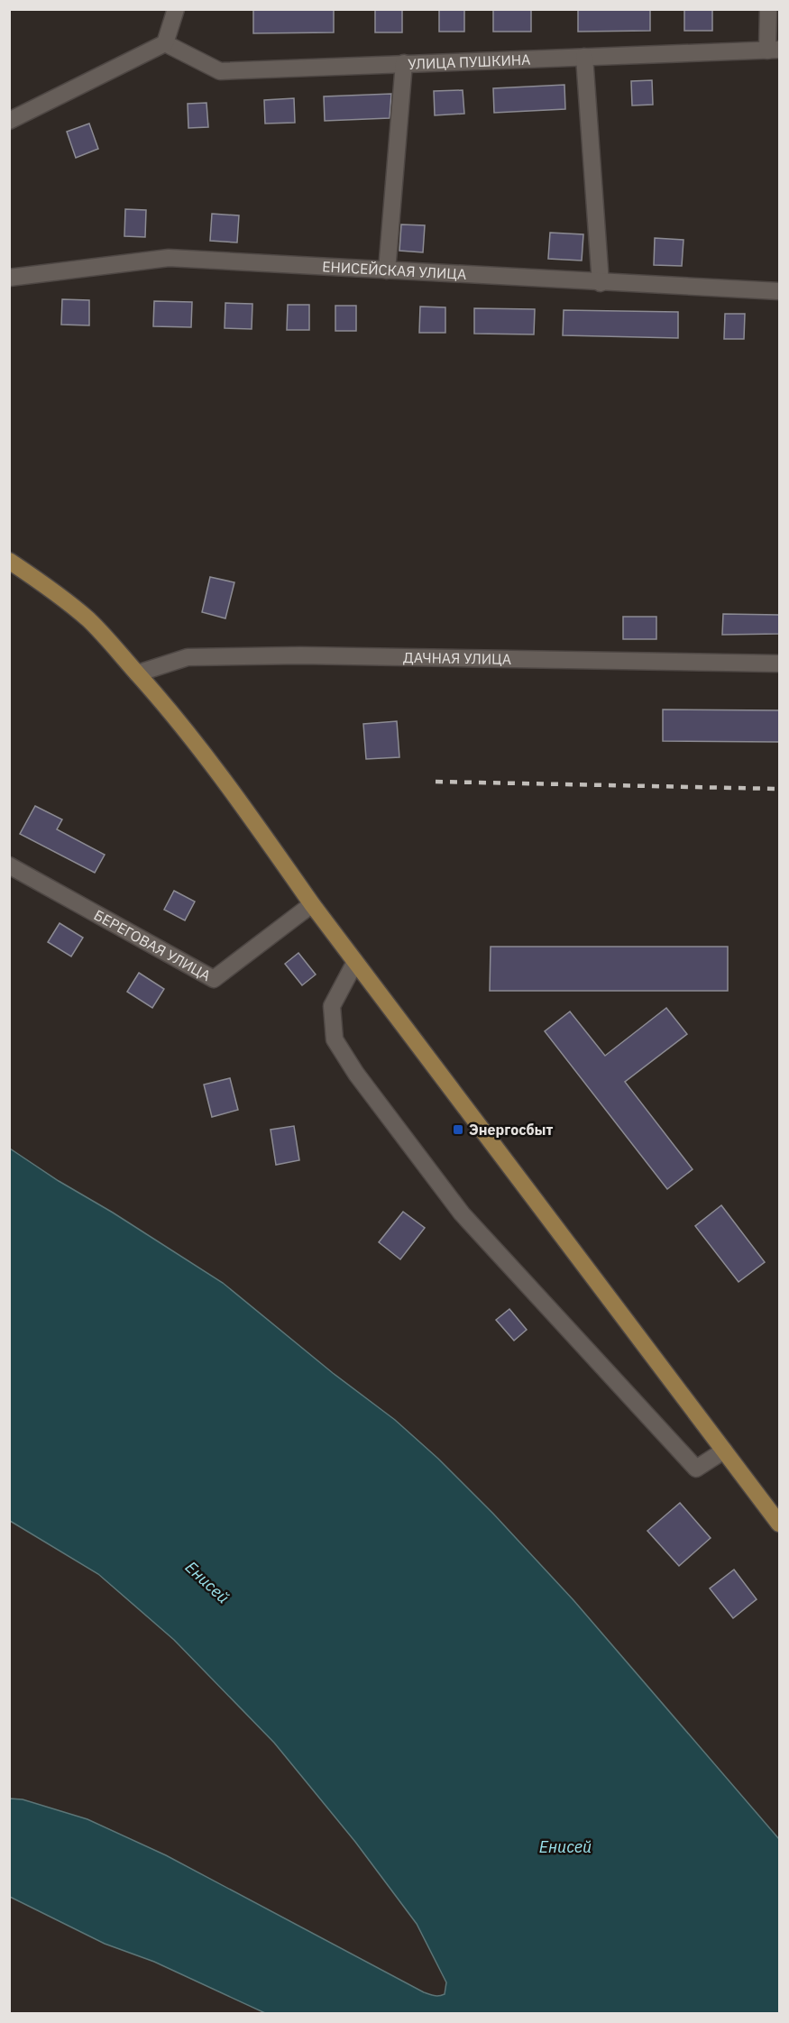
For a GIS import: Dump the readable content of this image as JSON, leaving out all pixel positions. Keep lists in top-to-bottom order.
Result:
{
  "streets": {
    "street": [
      "УЛИЦА ПУШКИНА",
      "ЕНИСЕЙСКАЯ УЛИЦА",
      "ДАЧНАЯ УЛИЦА",
      "БЕРЕГОВАЯ УЛИЦА"
    ]
  },
  "water": ["Енисей"],
  "places": {
    "transit": ["Энергосбыт"]
  }
}
